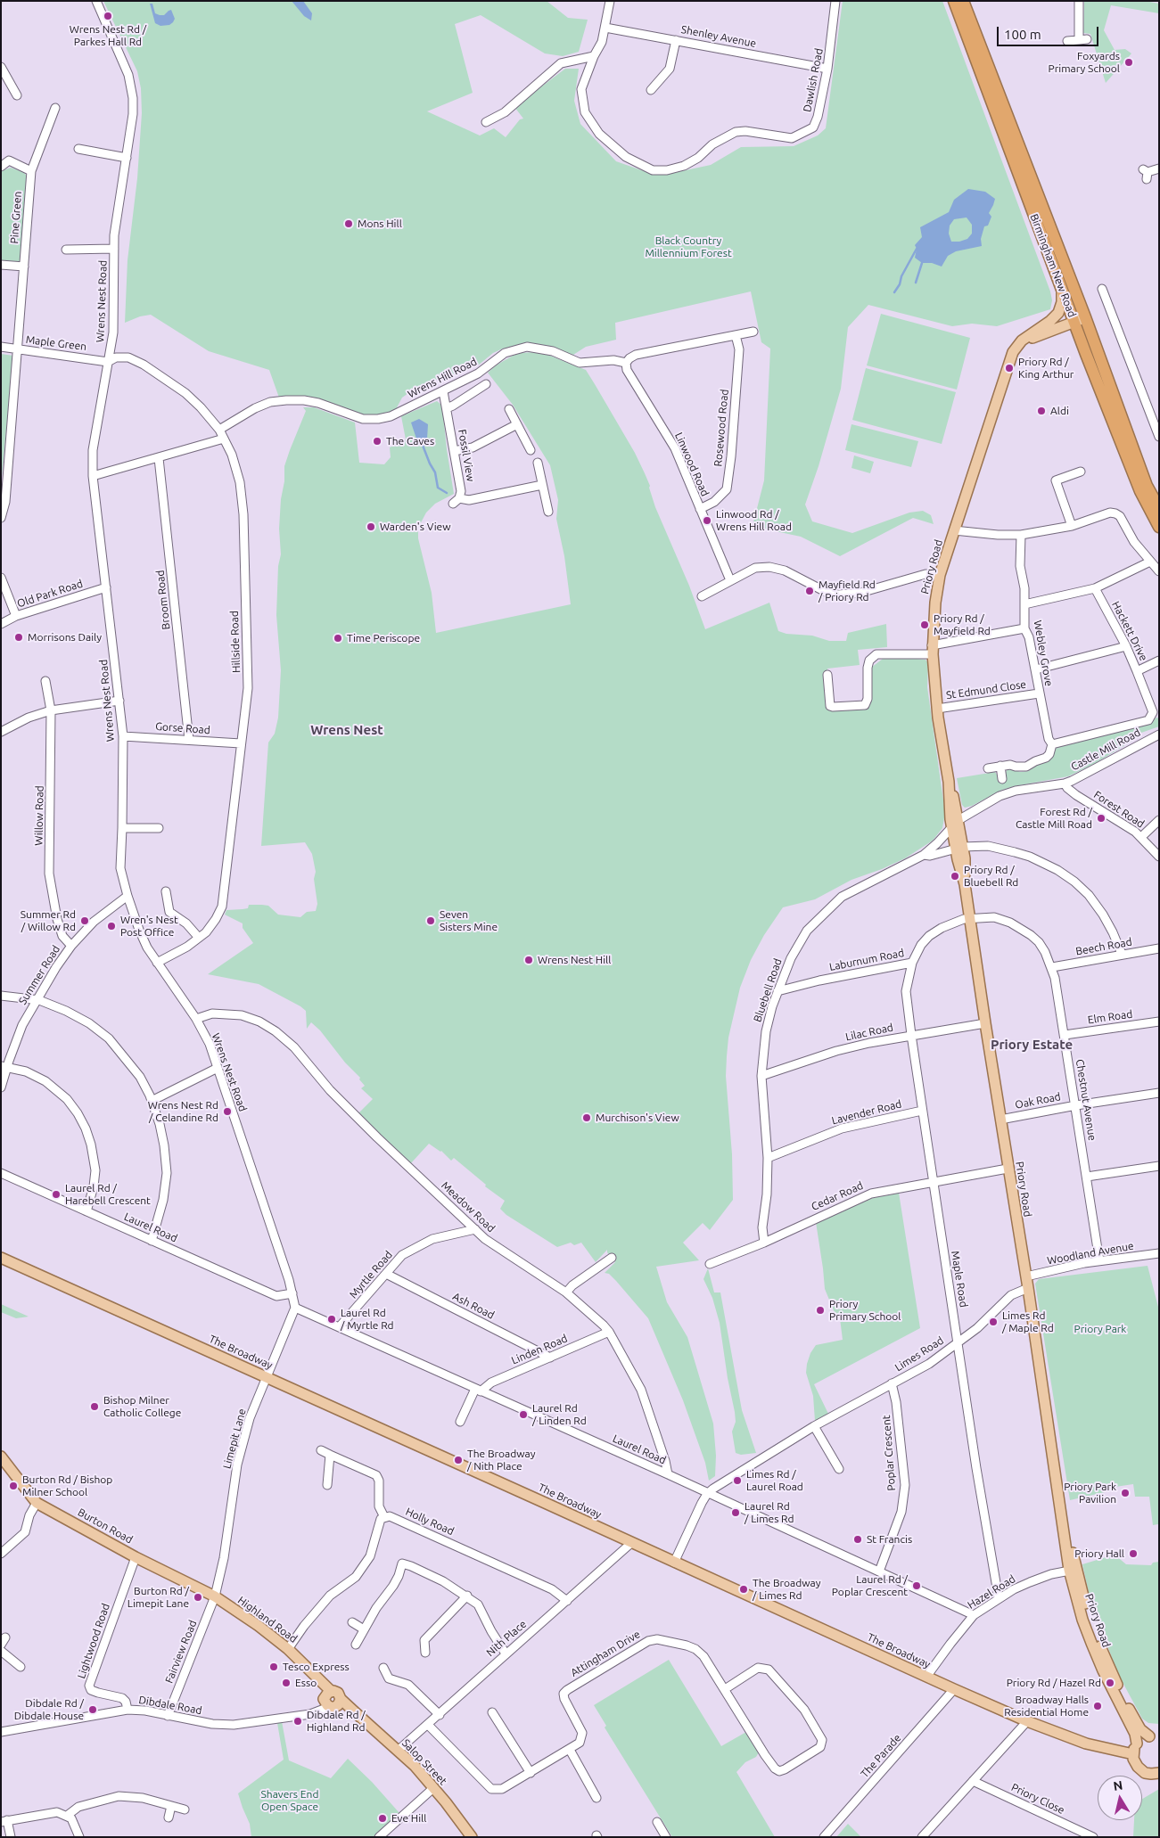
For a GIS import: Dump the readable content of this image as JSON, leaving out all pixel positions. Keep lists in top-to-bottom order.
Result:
{
  "streets": {
    "highway": ["Birmingham New Road"],
    "main road": [
      "Priory Road",
      "The Broadway",
      "Burton Road",
      "Highland Road",
      "Salop Street"
    ],
    "street": [
      "Shenley Avenue",
      "Dawlish Road",
      "Pine Green",
      "Wrens Nest Road",
      "Maple Green",
      "Wrens Hill Road",
      "Rosewood Road",
      "Fossil View",
      "Linwood Road",
      "Old Park Road",
      "Broom Road",
      "Hackett Drive",
      "Hillside Road",
      "Webley Grove",
      "St Edmund Close",
      "Gorse Road",
      "Castle Mill Road",
      "Forest Road",
      "Willow Road",
      "Beech Road",
      "Laburnum Road",
      "Summer Road",
      "Bluebell Road",
      "Elm Road",
      "Lilac Road",
      "Chestnut Avenue",
      "Oak Road",
      "Lavender Road",
      "Cedar Road",
      "Meadow Road",
      "Laurel Road",
      "Woodland Avenue",
      "Myrtle Road",
      "Maple Road",
      "Ash Road",
      "Linden Road",
      "Limes Road",
      "Limepit Lane",
      "Poplar Crescent",
      "Holly Road",
      "Hazel Road",
      "Nith Place",
      "Lightwood Road",
      "Fairview Road",
      "Attingham Drive",
      "Dibdale Road",
      "The Parade",
      "Priory Close"
    ]
  },
  "crossings": [
    ["Shenley Avenue", "Dawlish Road"],
    ["Pine Green", "Maple Green"],
    ["Birmingham New Road", "Priory Road"],
    ["Wrens Nest Road", "Maple Green"],
    ["Wrens Nest Road", "Old Park Road"],
    ["Wrens Nest Road", "Hillside Road"],
    ["Wrens Nest Road", "Gorse Road"],
    ["Wrens Nest Road", "Summer Road"],
    ["Wrens Nest Road", "Meadow Road"],
    ["Wrens Nest Road", "Laurel Road"],
    ["Maple Green", "Hillside Road"],
    ["Wrens Hill Road", "Fossil View"],
    ["Wrens Hill Road", "Linwood Road"],
    ["Wrens Hill Road", "Hillside Road"],
    ["Rosewood Road", "Linwood Road"],
    ["Priory Road", "St Edmund Close"],
    ["Priory Road", "Castle Mill Road"],
    ["Priory Road", "Laburnum Road"],
    ["Priory Road", "Bluebell Road"],
    ["Priory Road", "Lilac Road"],
    ["Priory Road", "Chestnut Avenue"],
    ["Priory Road", "Oak Road"],
    ["Priory Road", "Cedar Road"],
    ["Priory Road", "Woodland Avenue"],
    ["Priory Road", "Limes Road"],
    ["Priory Road", "Hazel Road"],
    ["Broom Road", "Gorse Road"],
    ["Hackett Drive", "Webley Grove"],
    ["Hillside Road", "Gorse Road"],
    ["Webley Grove", "St Edmund Close"],
    ["Castle Mill Road", "Forest Road"],
    ["Castle Mill Road", "Bluebell Road"],
    ["Willow Road", "Summer Road"],
    ["Beech Road", "Bluebell Road"],
    ["Beech Road", "Chestnut Avenue"],
    ["Laburnum Road", "Bluebell Road"],
    ["Laburnum Road", "Chestnut Avenue"],
    ["Laburnum Road", "Maple Road"],
    ["Bluebell Road", "Lilac Road"],
    ["Bluebell Road", "Lavender Road"],
    ["Bluebell Road", "Cedar Road"],
    ["Elm Road", "Chestnut Avenue"],
    ["Lilac Road", "Maple Road"],
    ["Chestnut Avenue", "Oak Road"],
    ["Chestnut Avenue", "Woodland Avenue"],
    ["Lavender Road", "Maple Road"],
    ["Cedar Road", "Maple Road"],
    ["Meadow Road", "Laurel Road"],
    ["Meadow Road", "Myrtle Road"],
    ["Meadow Road", "Linden Road"],
    ["Laurel Road", "Myrtle Road"],
    ["Laurel Road", "Linden Road"],
    ["Laurel Road", "Limes Road"],
    ["Laurel Road", "Limepit Lane"],
    ["Laurel Road", "Poplar Crescent"],
    ["Laurel Road", "Hazel Road"],
    ["Myrtle Road", "Ash Road"],
    ["Maple Road", "Limes Road"],
    ["Maple Road", "Hazel Road"],
    ["Ash Road", "Linden Road"],
    ["The Broadway", "Limes Road"],
    ["The Broadway", "Limepit Lane"],
    ["The Broadway", "Hazel Road"],
    ["The Broadway", "Nith Place"],
    ["The Broadway", "The Parade"],
    ["Limes Road", "Poplar Crescent"],
    ["Limepit Lane", "Burton Road"],
    ["Limepit Lane", "Highland Road"],
    ["Limepit Lane", "Fairview Road"],
    ["Holly Road", "Nith Place"],
    ["Burton Road", "Highland Road"],
    ["Burton Road", "Lightwood Road"],
    ["Burton Road", "Fairview Road"],
    ["Highland Road", "Fairview Road"],
    ["Highland Road", "Dibdale Road"],
    ["Highland Road", "Salop Street"],
    ["Nith Place", "Attingham Drive"],
    ["Nith Place", "Salop Street"],
    ["Lightwood Road", "Dibdale Road"],
    ["Fairview Road", "Dibdale Road"],
    ["Dibdale Road", "Salop Street"]
  ],
  "districts": ["Wrens Nest", "Priory Estate"],
  "parks": ["Black Country Millennium Forest", "Priory Park", "Shavers End Open Space"],
  "places": [
    "Wrens Nest Rd / Parkes Hall Rd",
    "Foxyards Primary School",
    "Mons Hill",
    "Priory Rd / King Arthur",
    "Aldi",
    "The Caves",
    "Linwood Rd / Wrens Hill Road",
    "Warden's View",
    "Mayfield Rd / Priory Rd",
    "Priory Rd / Mayfield Rd",
    "Morrisons Daily",
    "Time Periscope",
    "Forest Rd / Castle Mill Road",
    "Priory Rd / Bluebell Rd",
    "Summer Rd / Willow Rd",
    "Seven Sisters Mine",
    "Wren's Nest Post Office",
    "Wrens Nest Hill",
    "Wrens Nest Rd / Celandine Rd",
    "Murchison's View",
    "Laurel Rd / Harebell Crescent",
    "Priory Primary School",
    "Laurel Rd / Myrtle Rd",
    "Limes Rd / Maple Rd",
    "Bishop Milner Catholic College",
    "Laurel Rd / Linden Rd",
    "The Broadway / Nith Place",
    "Limes Rd / Laurel Road",
    "Burton Rd / Bishop Milner School",
    "Priory Park Pavilion",
    "Laurel Rd / Limes Rd",
    "St Francis",
    "Priory Hall",
    "Laurel Rd / Poplar Crescent",
    "The Broadway / Limes Rd",
    "Burton Rd / Limepit Lane",
    "Tesco Express",
    "Esso",
    "Priory Rd / Hazel Rd",
    "Broadway Halls Residential Home",
    "Dibdale Rd / Dibdale House",
    "Dibdale Rd / Highland Rd",
    "Eve Hill"
  ],
  "scale_bar": "100 m",
  "north": "top"
}
